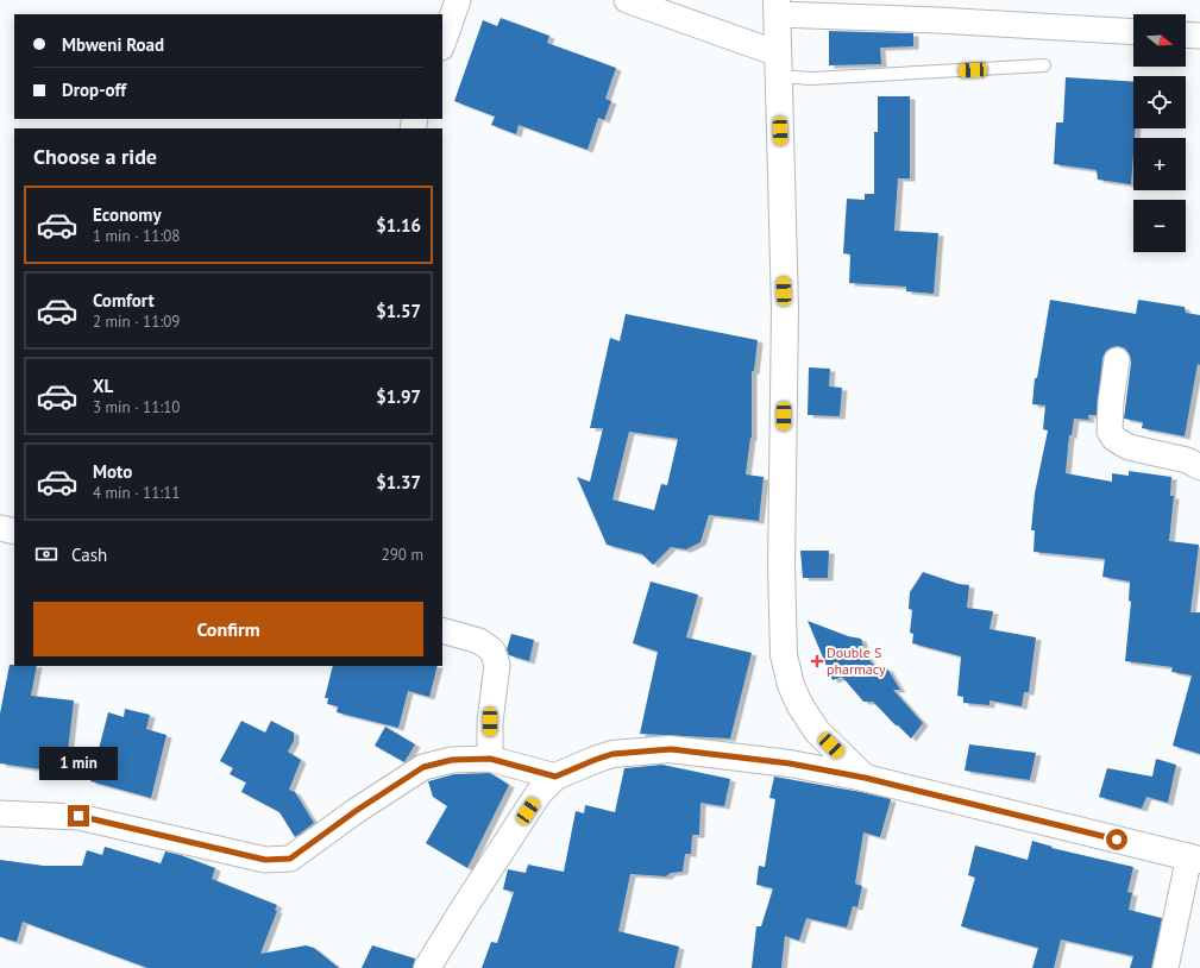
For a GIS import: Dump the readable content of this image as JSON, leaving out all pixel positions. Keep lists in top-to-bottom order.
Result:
{
  "places": {
    "health": ["Double S pharmacy"]
  },
  "north": "right",
  "page": {
    "map_buttons": ["+", "−"],
    "banner": ["Mbweni Road", "Drop-off"],
    "heading": "Choose a ride",
    "list": [
      {
        "name": "Economy",
        "note": "1 min · 11:08",
        "value": "$1.16"
      },
      {
        "name": "Comfort",
        "note": "2 min · 11:09",
        "value": "$1.57"
      },
      {
        "name": "XL",
        "note": "3 min · 11:10",
        "value": "$1.97"
      },
      {
        "name": "Moto",
        "note": "4 min · 11:11",
        "value": "$1.37"
      }
    ],
    "pay": ["Cash", "290 m"],
    "buttons": "Confirm",
    "bubble": "1 min"
  }
}
